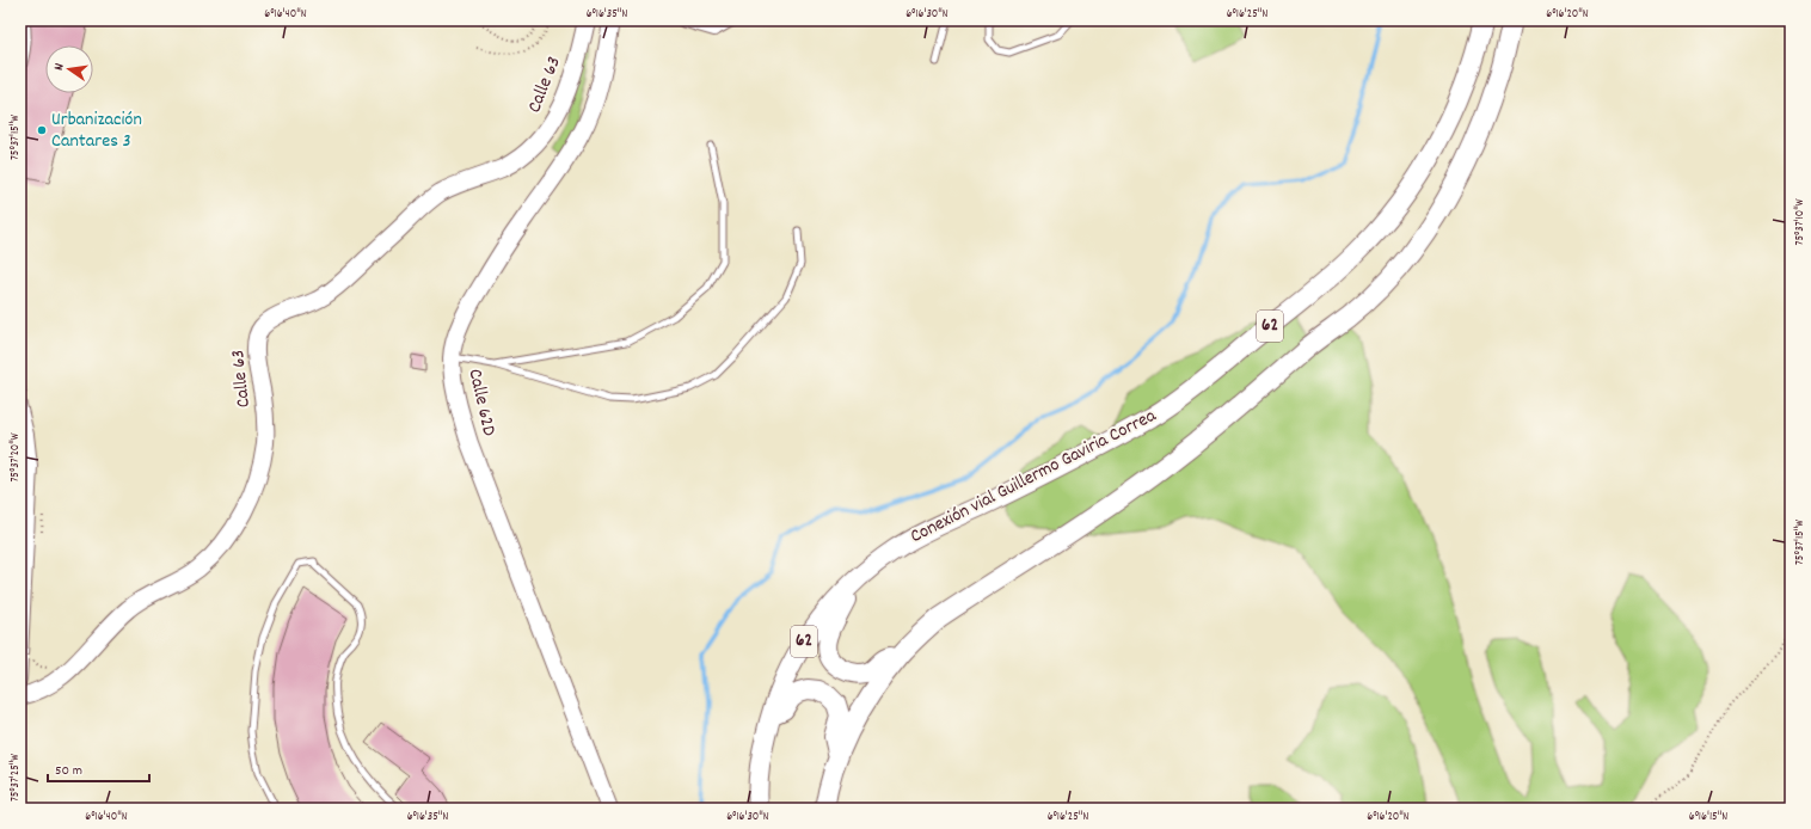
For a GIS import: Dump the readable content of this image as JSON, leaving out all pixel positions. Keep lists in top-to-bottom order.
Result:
{
  "streets": {
    "highway": ["62", "Conexión vial Guillermo Gaviria Correa"],
    "main road": ["Calle 63", "Calle 62D"]
  },
  "places": ["Urbanización Cantares 3"],
  "scale_bar": "50 m",
  "north": "left",
  "coordinates": [
    "6°16'40\"N",
    "6°16'35\"N",
    "6°16'30\"N",
    "6°16'25\"N",
    "6°16'20\"N",
    "75°37'15\"W",
    "75°37'10\"W",
    "75°37'20\"W",
    "75°37'25\"W",
    "6°16'15\"N"
  ]
}
